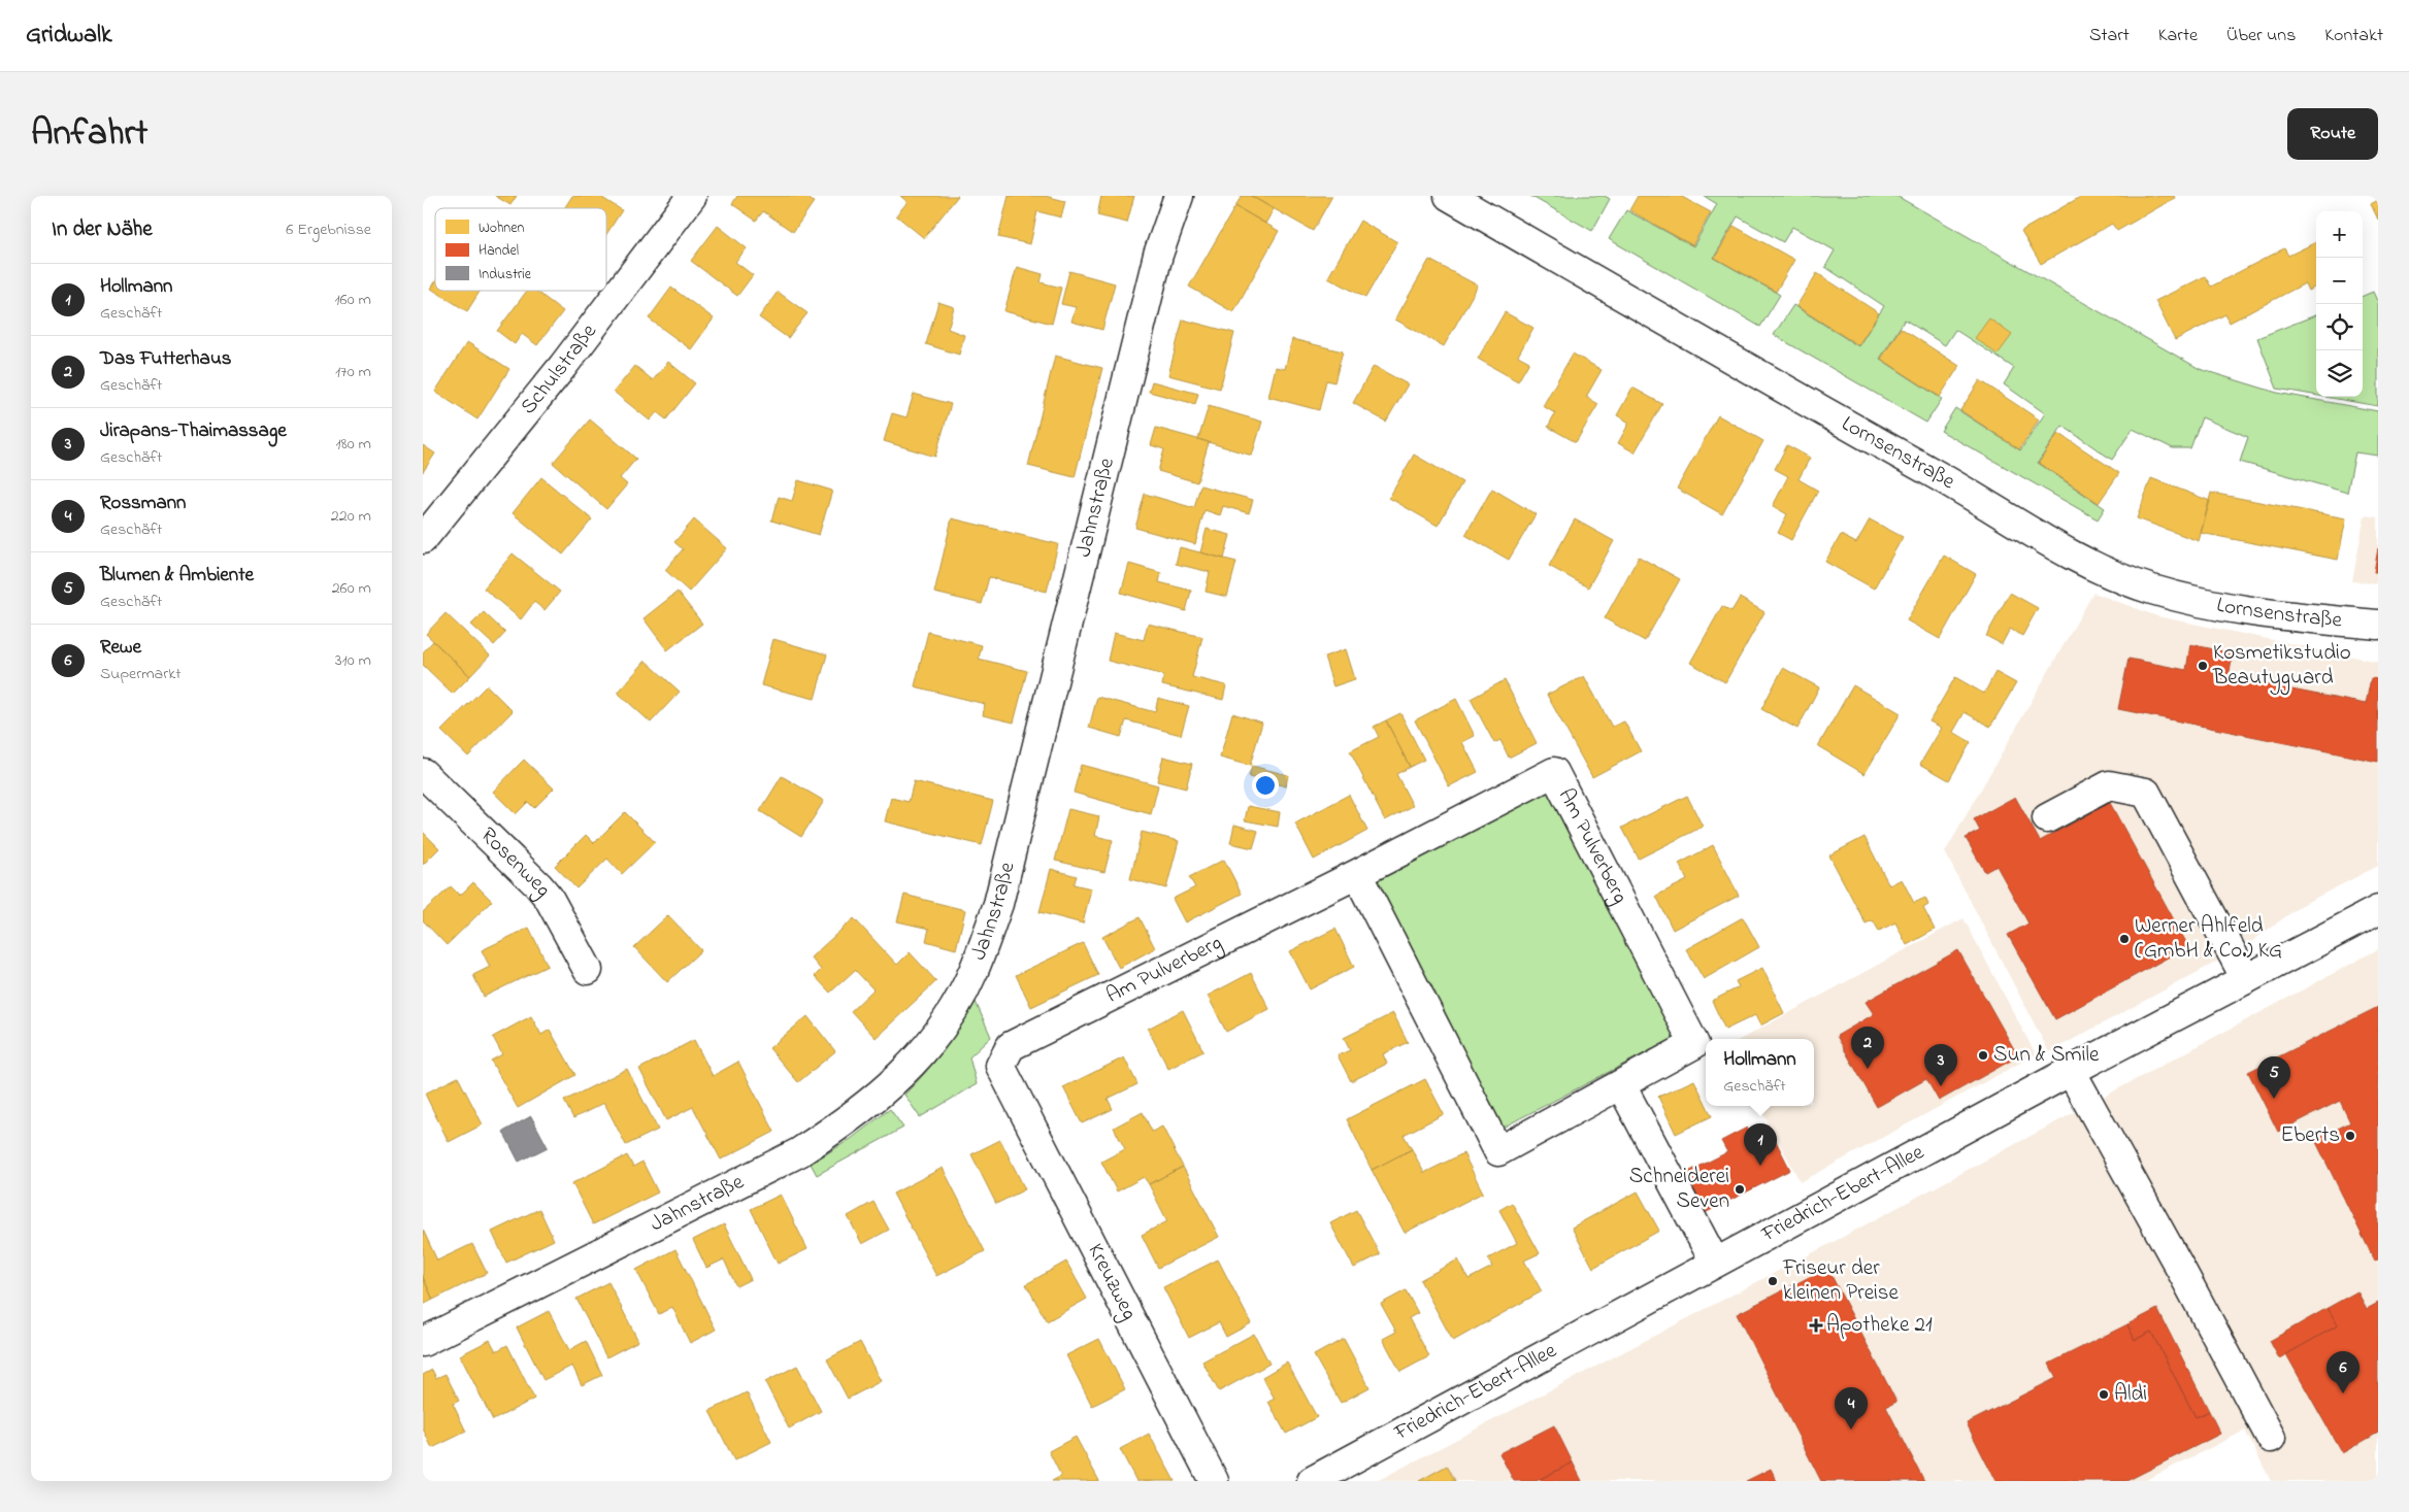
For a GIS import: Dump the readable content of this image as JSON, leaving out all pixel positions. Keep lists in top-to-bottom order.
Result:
{
  "streets": {
    "street": [
      "Schulstraße",
      "Lornsenstraße",
      "Jahnstraße",
      "Am Pulverberg",
      "Rosenweg",
      "Friedrich-Ebert-Allee",
      "Kreuzweg"
    ]
  },
  "crossings": [
    ["Am Pulverberg", "Kreuzweg"]
  ],
  "places": {
    "other": [
      "Kosmetikstudio Beautyguard",
      "Werner Ahlfeld (GmbH & Co.) KG",
      "Sun & Smile",
      "Eberts",
      "Schneiderei Seven",
      "Friseur der kleinen Preise",
      "Aldi"
    ],
    "health": ["Apotheke 21"]
  },
  "legend": ["Wohnen", "Handel", "Industrie"],
  "page": {
    "header": "Gridwalk",
    "nav": [
      "Start",
      "Karte",
      "Über uns",
      "Kontakt"
    ],
    "title": "Anfahrt",
    "buttons": "Route",
    "heading": ["In der Nähe", "6 Ergebnisse"],
    "map_buttons": ["+", "−"],
    "list": [
      {
        "mark": "1",
        "name": "Hollmann",
        "note": "Geschäft",
        "value": "160 m"
      },
      {
        "mark": "2",
        "name": "Das Futterhaus",
        "note": "Geschäft",
        "value": "170 m"
      },
      {
        "mark": "3",
        "name": "Jirapans-Thaimassage",
        "note": "Geschäft",
        "value": "180 m"
      },
      {
        "mark": "4",
        "name": "Rossmann",
        "note": "Geschäft",
        "value": "220 m"
      },
      {
        "mark": "5",
        "name": "Blumen & Ambiente",
        "note": "Geschäft",
        "value": "260 m"
      },
      {
        "mark": "6",
        "name": "Rewe",
        "note": "Supermarkt",
        "value": "310 m"
      }
    ],
    "pins": [
      "2",
      "3",
      "5",
      "1",
      "6",
      "4"
    ],
    "popup": ["Hollmann", "Geschäft"]
  }
}
